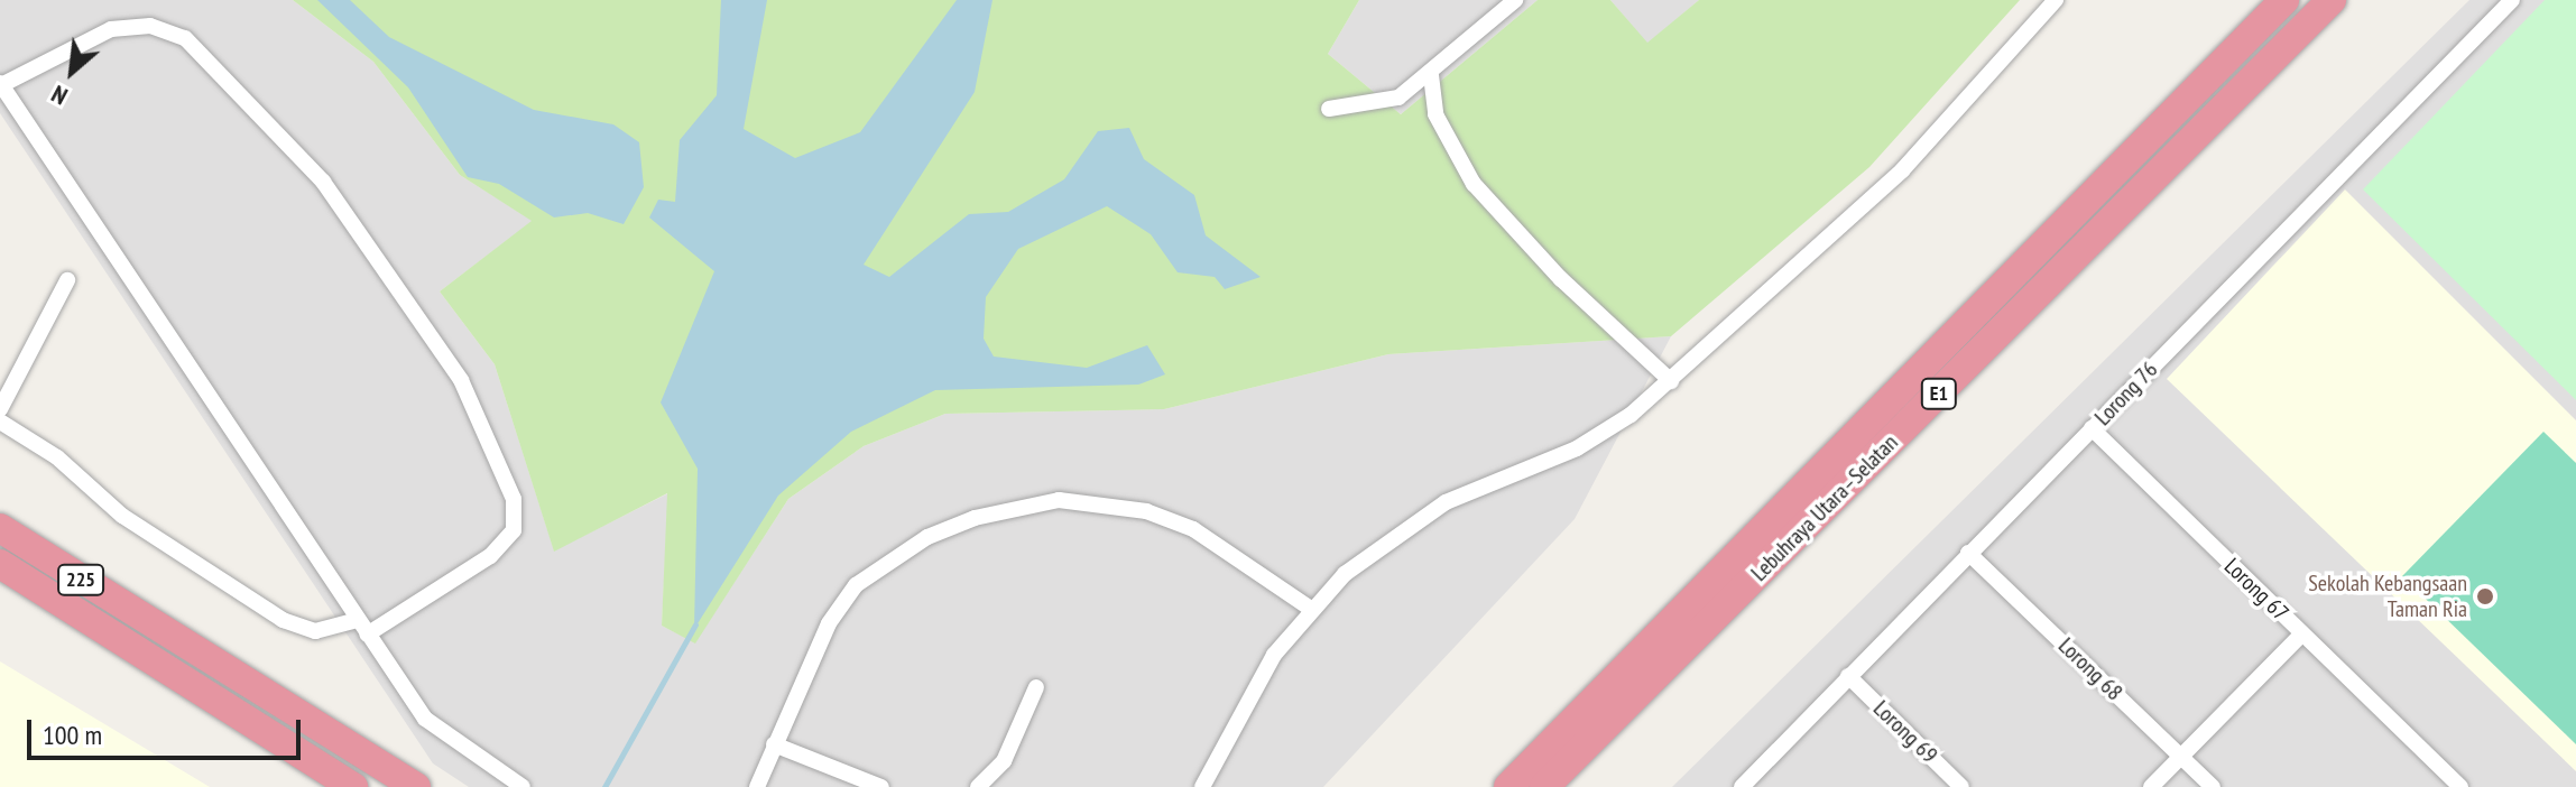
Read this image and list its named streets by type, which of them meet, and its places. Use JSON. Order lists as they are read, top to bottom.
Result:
{
  "streets": {
    "highway": ["E1", "Lebuhraya Utara–Selatan", "225"],
    "street": [
      "Lorong 76",
      "Lorong 67",
      "Lorong 68",
      "Lorong 69"
    ]
  },
  "crossings": [
    ["Lorong 76", "Lorong 67"],
    ["Lorong 76", "Lorong 68"],
    ["Lorong 76", "Lorong 69"]
  ],
  "places": ["Sekolah Kebangsaan Taman Ria"],
  "scale_bar": "100 m",
  "north": "bottom left"
}
